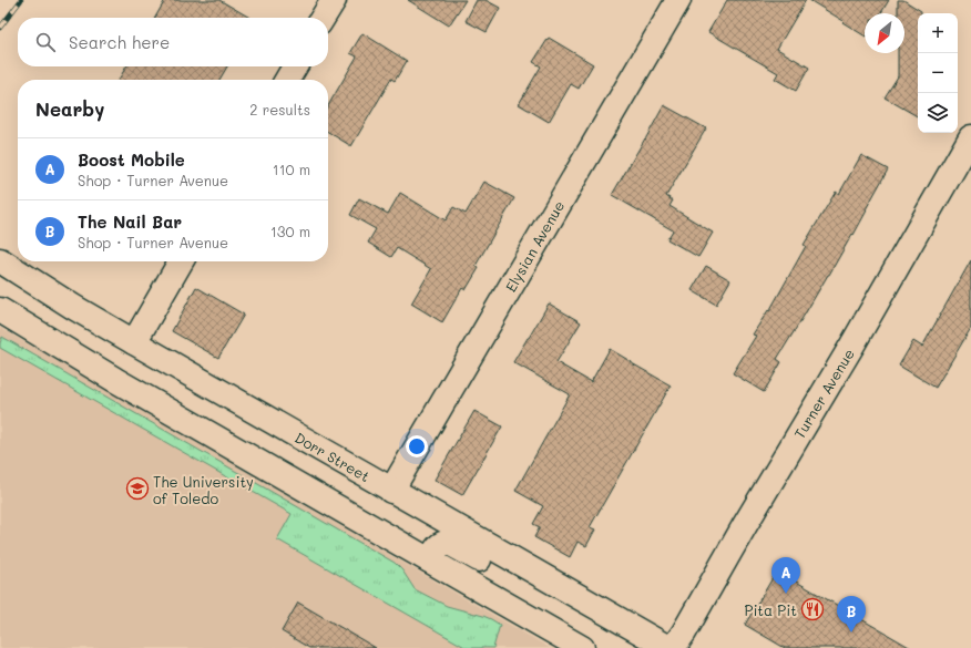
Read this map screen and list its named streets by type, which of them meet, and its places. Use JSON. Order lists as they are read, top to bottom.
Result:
{
  "streets": {
    "main road": ["Elysian Avenue", "Turner Avenue", "Dorr Street"]
  },
  "crossings": [
    ["Elysian Avenue", "Dorr Street"]
  ],
  "places": {
    "school or university": ["The University of Toledo"],
    "restaurant": ["Pita Pit"]
  },
  "north": "bottom left",
  "page": {
    "map_buttons": ["+", "−"],
    "search": "Search here",
    "heading": ["Nearby", "2 results"],
    "list": [
      {
        "mark": "A",
        "name": "Boost Mobile",
        "note": "Shop · Turner Avenue",
        "value": "110 m"
      },
      {
        "mark": "B",
        "name": "The Nail Bar",
        "note": "Shop · Turner Avenue",
        "value": "130 m"
      }
    ],
    "pins": ["A", "B"]
  }
}
